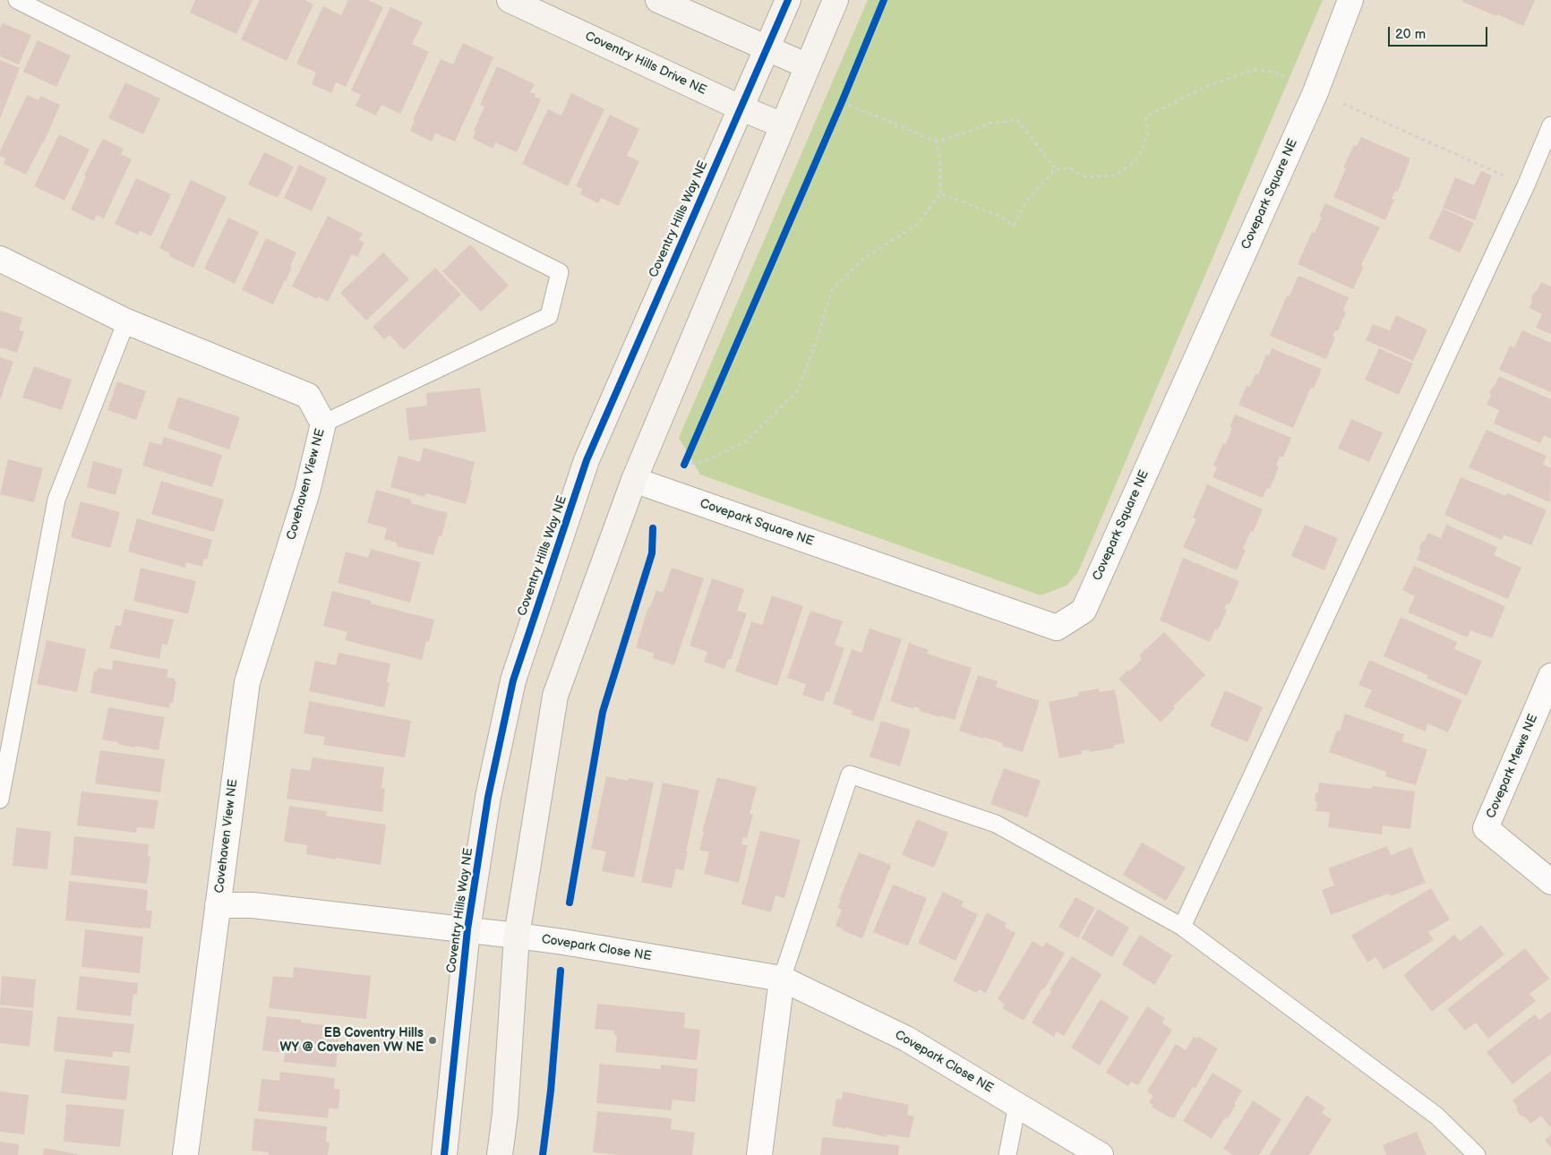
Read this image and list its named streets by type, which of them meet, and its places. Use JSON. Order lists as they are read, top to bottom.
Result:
{
  "streets": {
    "street": [
      "Coventry Hills Drive NE",
      "Covepark Square NE",
      "Coventry Hills Way NE",
      "Covehaven View NE",
      "Covepark Mews NE",
      "Covepark Close NE"
    ]
  },
  "crossings": [
    ["Coventry Hills Drive NE", "Coventry Hills Way NE"],
    ["Coventry Hills Way NE", "Covehaven View NE"],
    ["Covehaven View NE", "Covepark Close NE"]
  ],
  "places": ["EB Coventry Hills WY @ Covehaven VW NE"],
  "scale_bar": "20 m"
}
